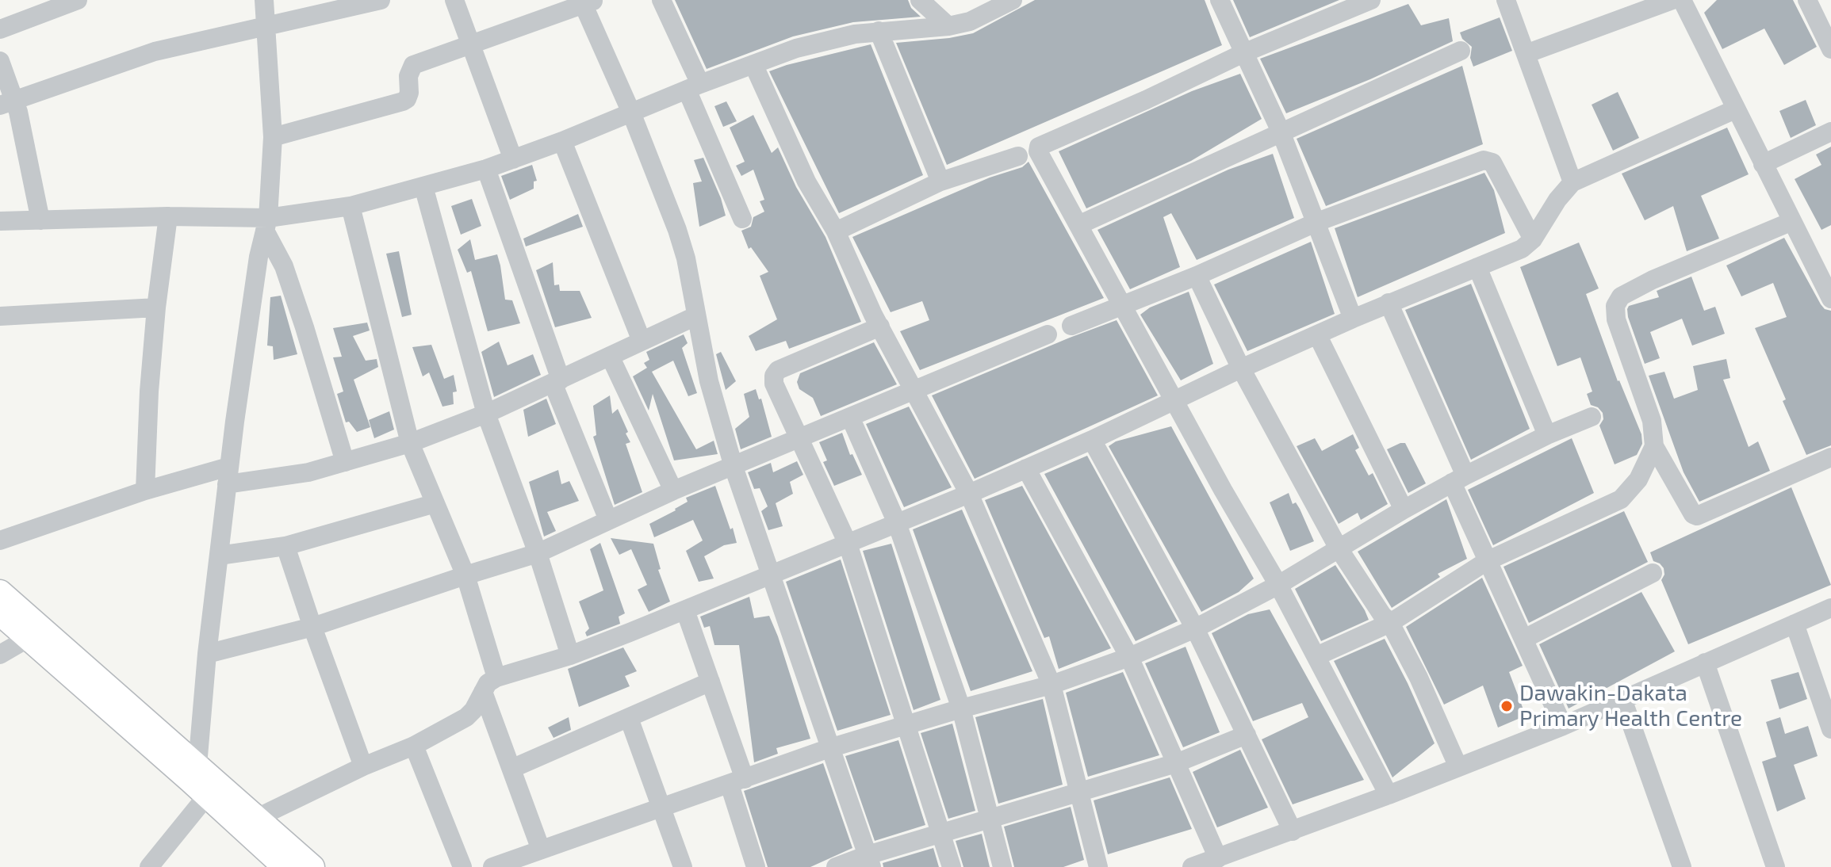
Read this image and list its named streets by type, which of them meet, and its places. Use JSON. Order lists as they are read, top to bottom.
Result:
{
  "places": ["Dawakin-Dakata Primary Health Centre"]
}
